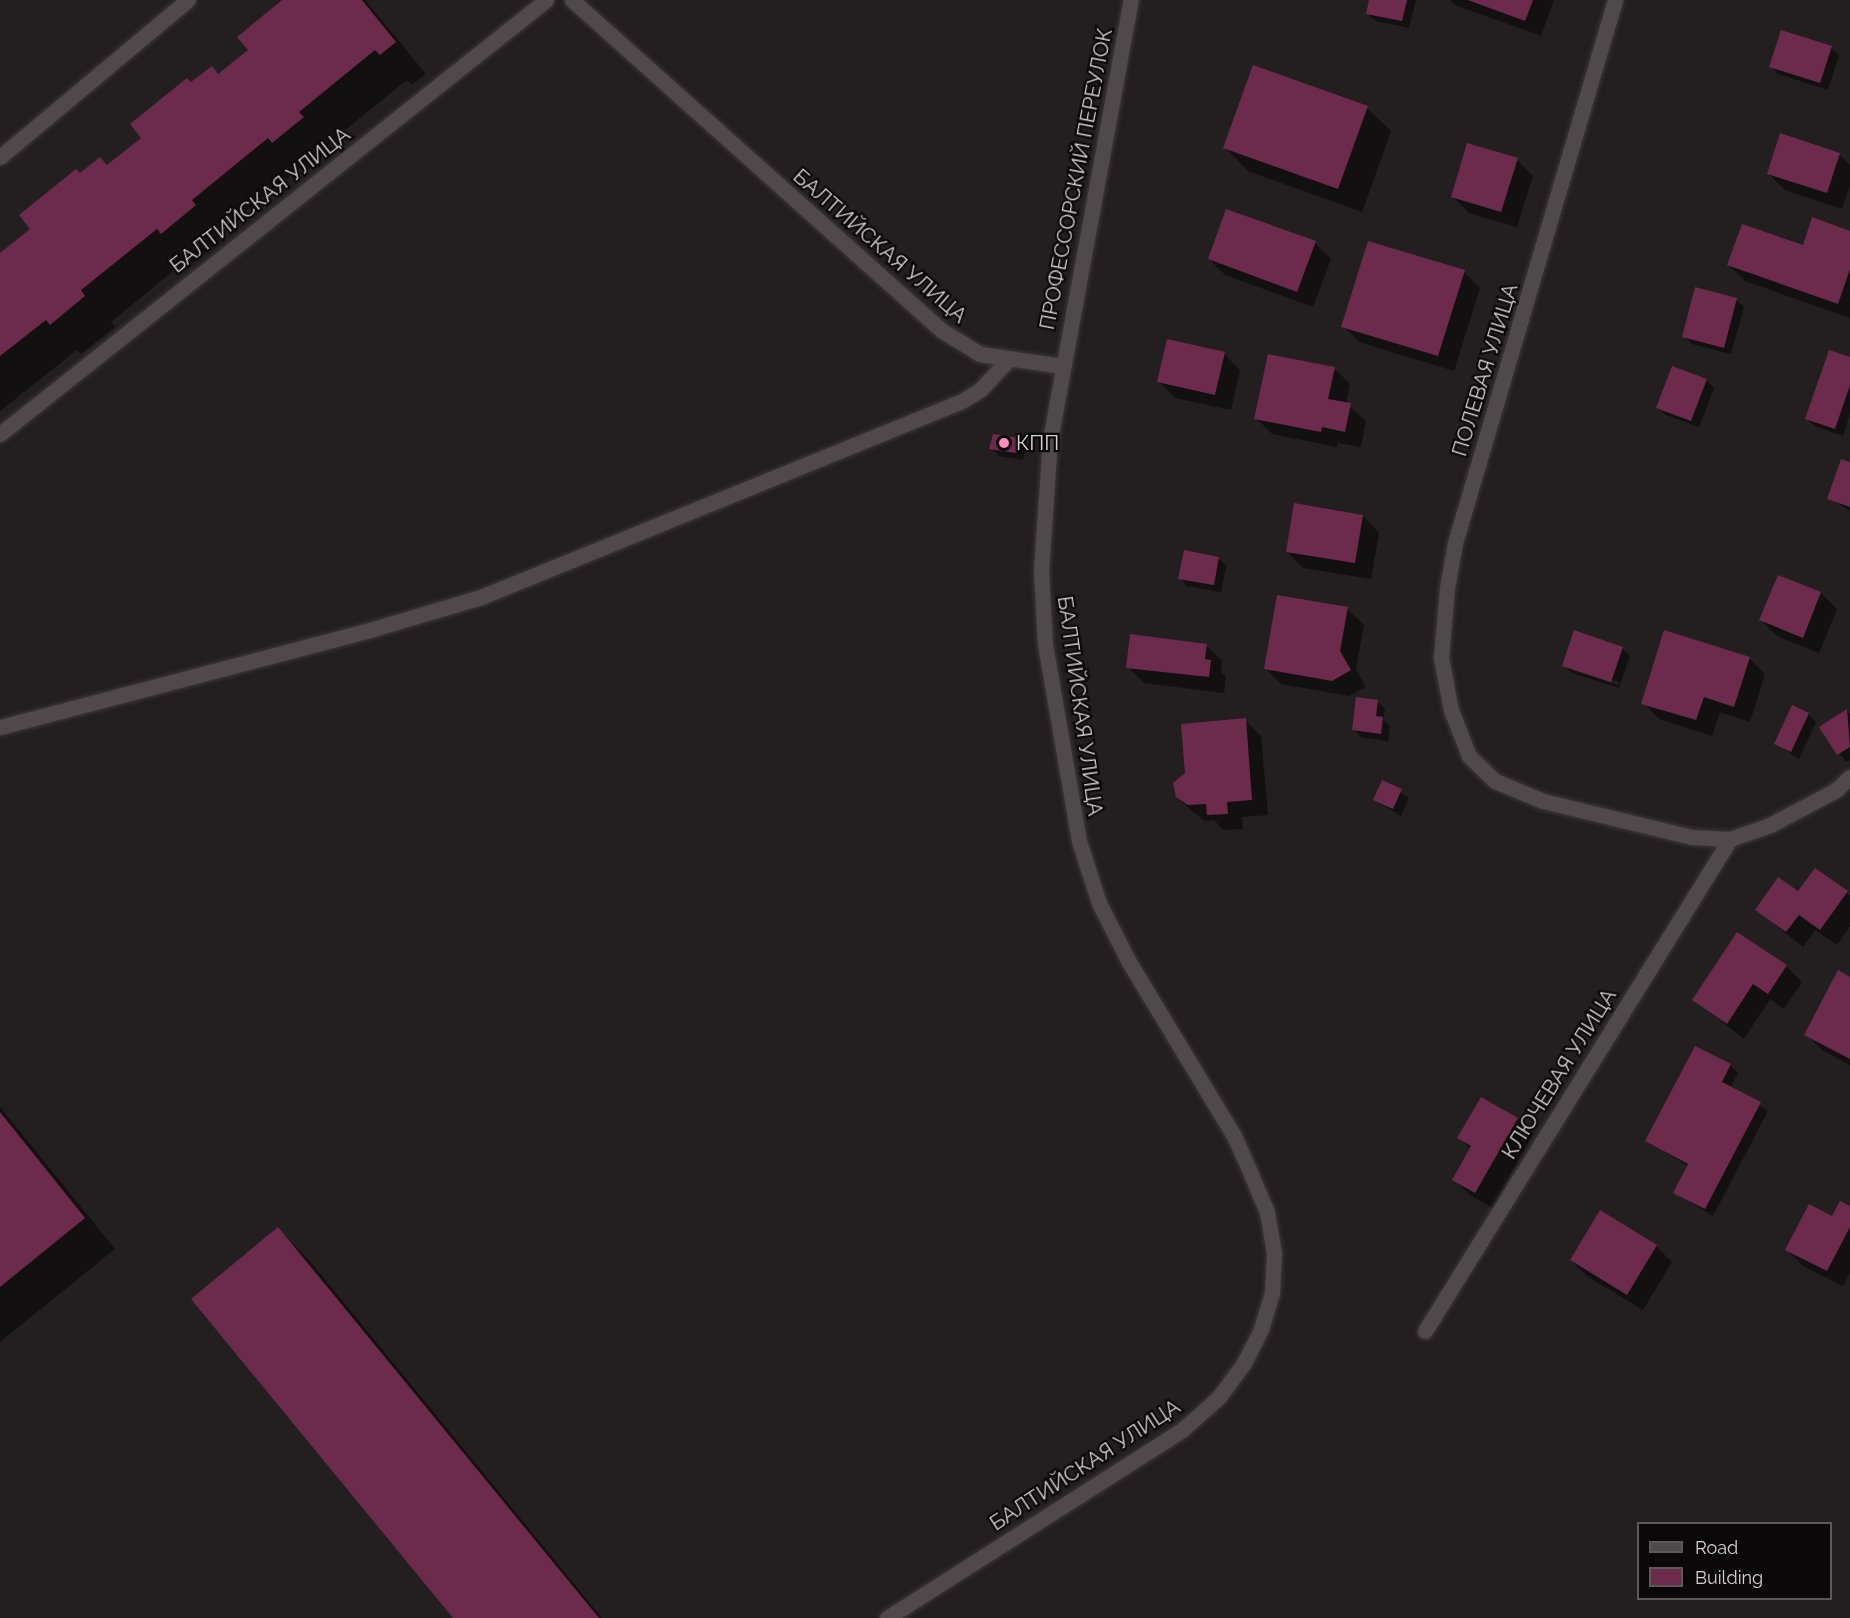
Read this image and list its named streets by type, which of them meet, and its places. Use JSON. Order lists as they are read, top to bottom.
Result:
{
  "streets": {
    "street": [
      "ПРОФЕССОРСКИЙ ПЕРЕУЛОК",
      "БАЛТИЙСКАЯ УЛИЦА",
      "ПОЛЕВАЯ УЛИЦА",
      "КЛЮЧЕВАЯ УЛИЦА"
    ]
  },
  "crossings": [
    ["ПРОФЕССОРСКИЙ ПЕРЕУЛОК", "БАЛТИЙСКАЯ УЛИЦА"],
    ["ПОЛЕВАЯ УЛИЦА", "КЛЮЧЕВАЯ УЛИЦА"]
  ],
  "places": ["КПП"],
  "legend": ["Road", "Building"]
}
